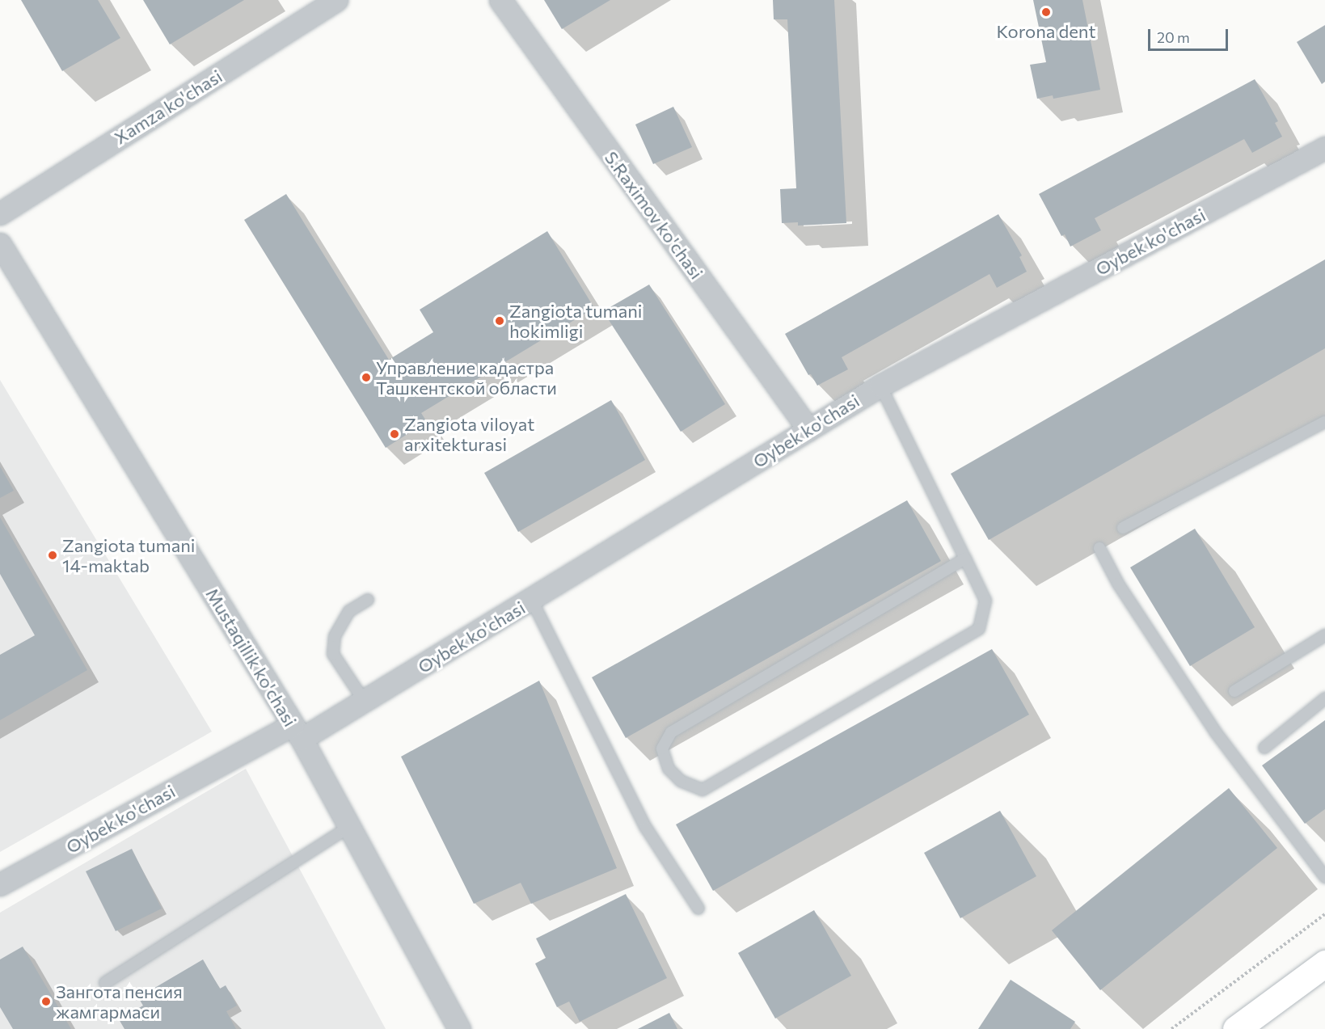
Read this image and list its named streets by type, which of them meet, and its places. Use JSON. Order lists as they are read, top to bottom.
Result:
{
  "streets": {
    "street": [
      "Xamza ko'chasi",
      "S.Raximov ko'chasi",
      "Oybek ko'chasi",
      "Mustaqillik ko'chasi"
    ]
  },
  "crossings": [
    ["S.Raximov ko'chasi", "Oybek ko'chasi"],
    ["Oybek ko'chasi", "Mustaqillik ko'chasi"]
  ],
  "places": [
    "Korona dent",
    "Zangiota tumani hokimligi",
    "Управление кадастра Ташкентской области",
    "Zangiota viloyat arxitekturasi",
    "Zangiota tumani 14-maktab",
    "Зангота пенсия жамгармаси"
  ],
  "scale_bar": "20 m"
}
